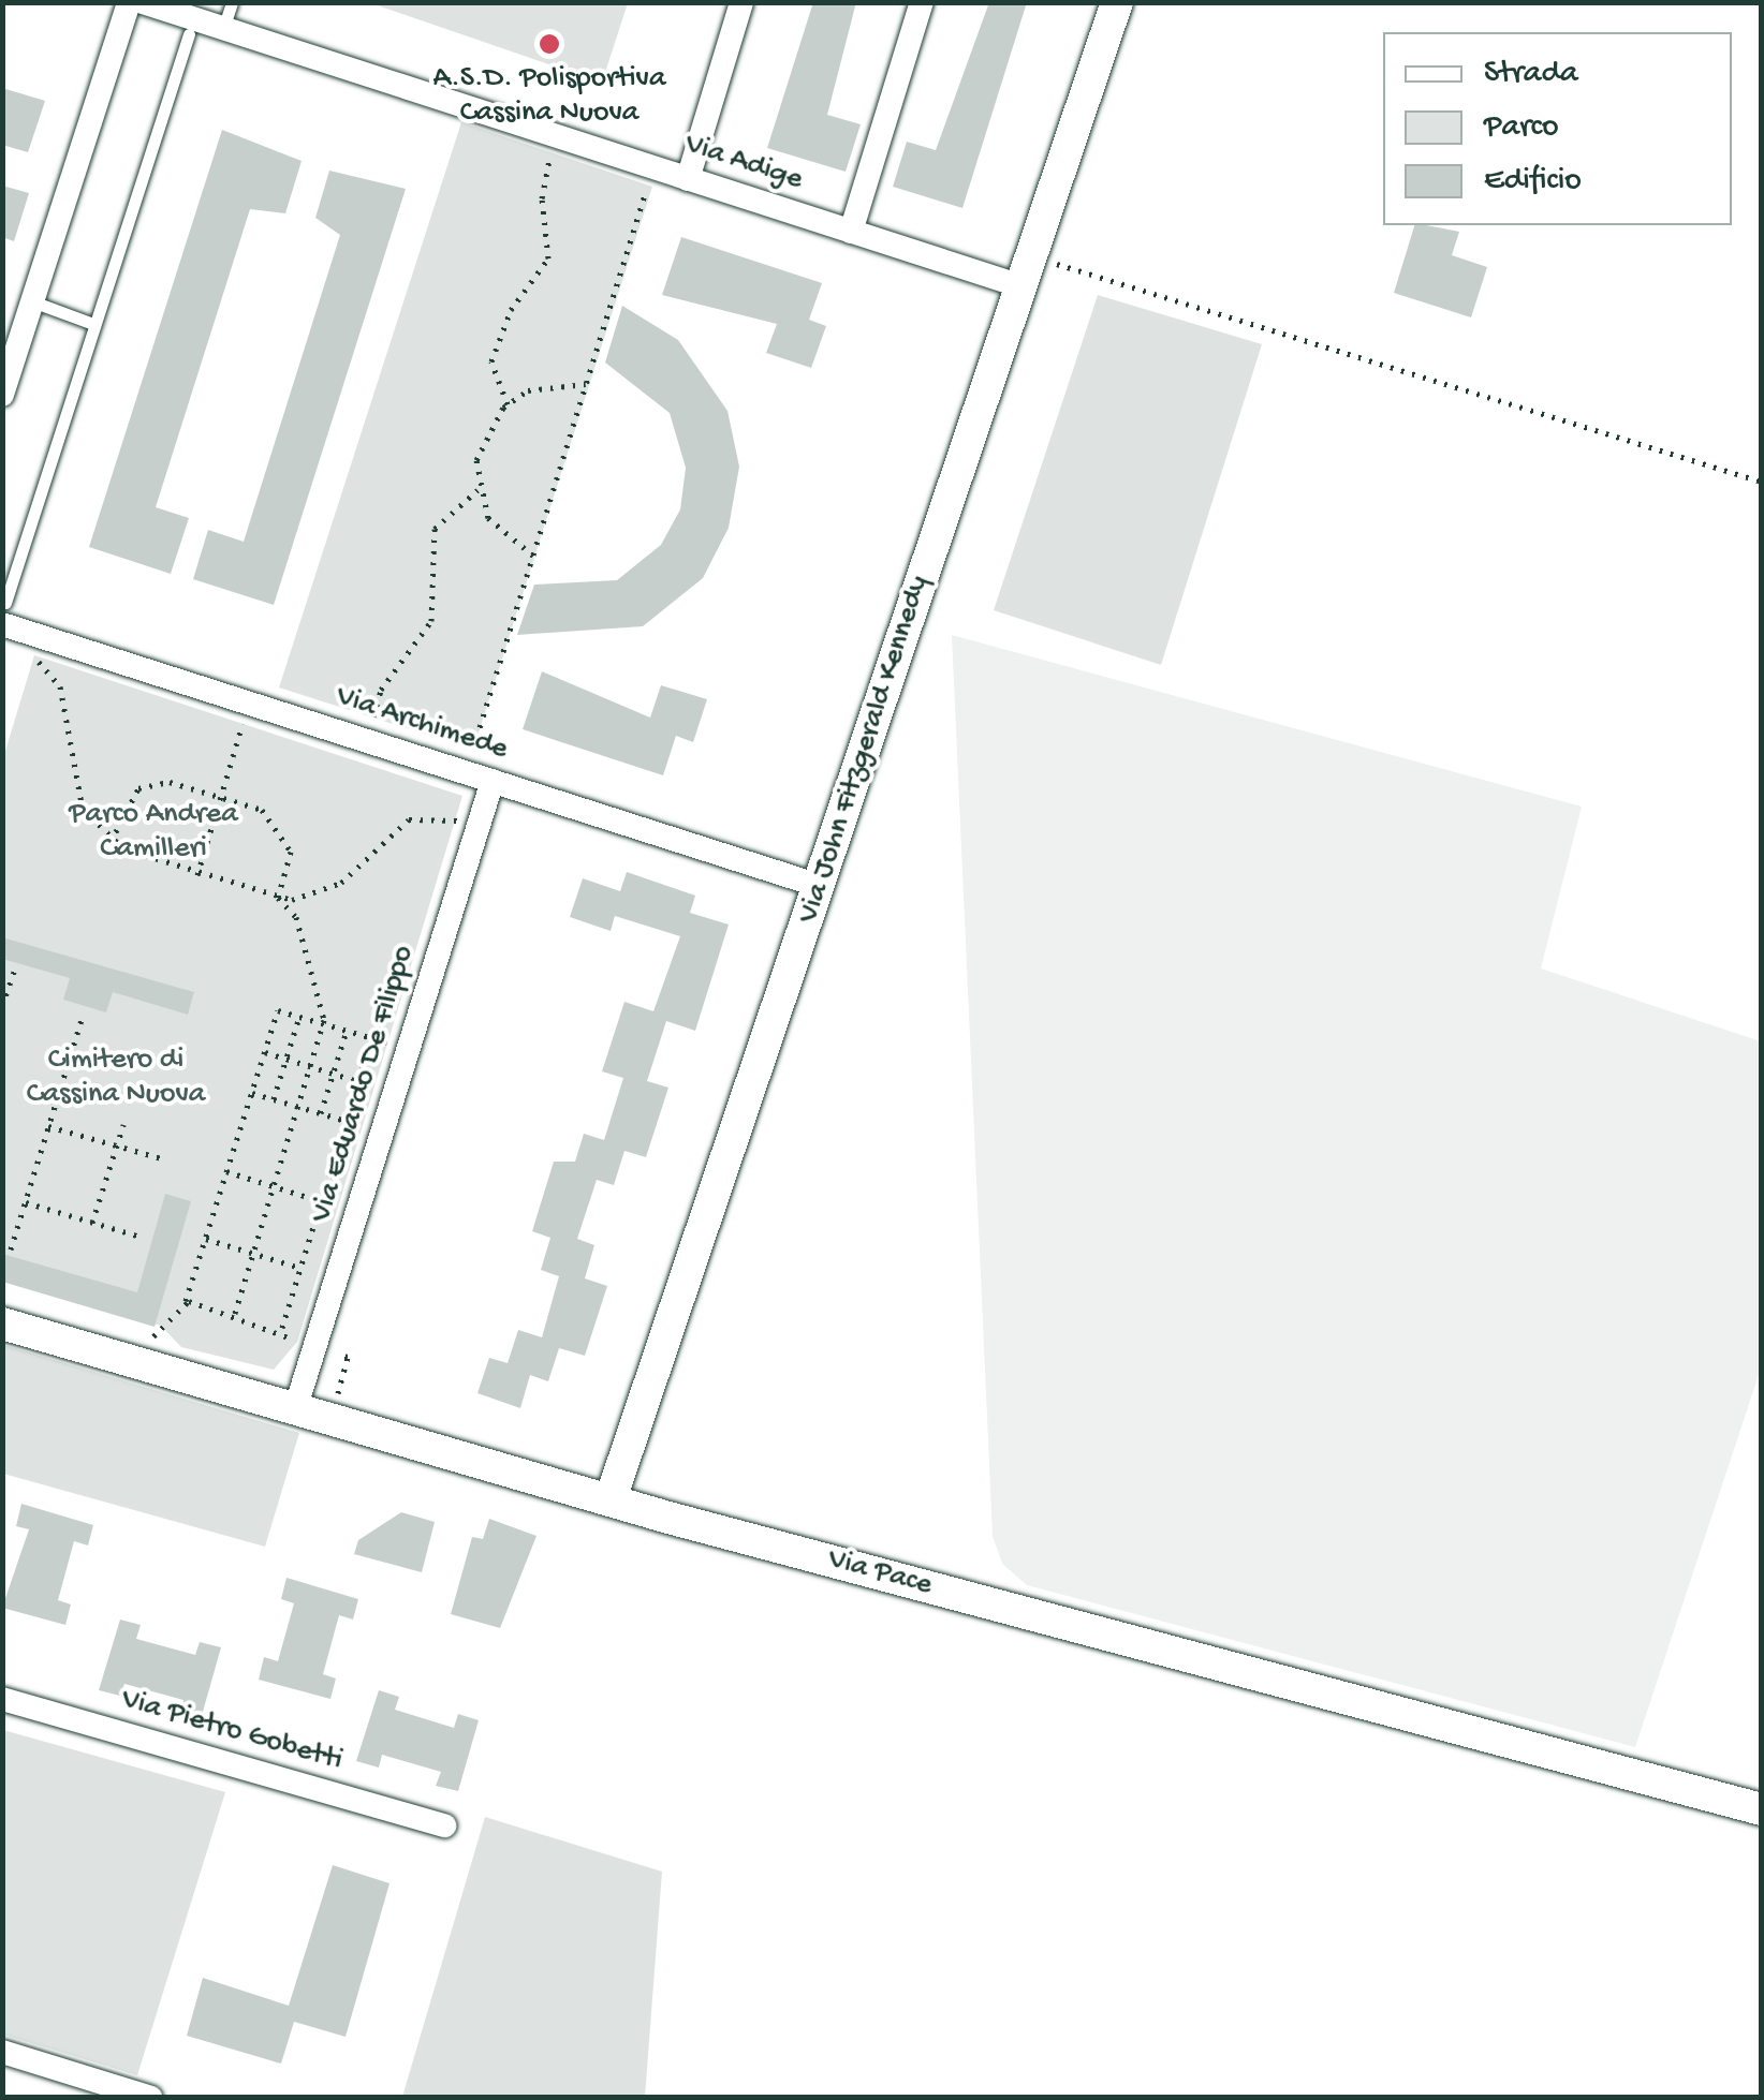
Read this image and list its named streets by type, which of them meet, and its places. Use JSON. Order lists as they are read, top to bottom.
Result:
{
  "streets": {
    "street": [
      "Via Adige",
      "Via Archimede",
      "Via John Fitzgerald Kennedy",
      "Via Eduardo De Filippo",
      "Via Pace",
      "Via Pietro Gobetti"
    ]
  },
  "crossings": [
    ["Via Adige", "Via John Fitzgerald Kennedy"],
    ["Via Archimede", "Via John Fitzgerald Kennedy"],
    ["Via Archimede", "Via Eduardo De Filippo"],
    ["Via John Fitzgerald Kennedy", "Via Pace"],
    ["Via Eduardo De Filippo", "Via Pace"]
  ],
  "parks": ["Parco Andrea Camilleri", "Cimitero di Cassina Nuova"],
  "places": ["A.S.D. Polisportiva Cassina Nuova"],
  "legend": ["Strada", "Parco", "Edificio"]
}
